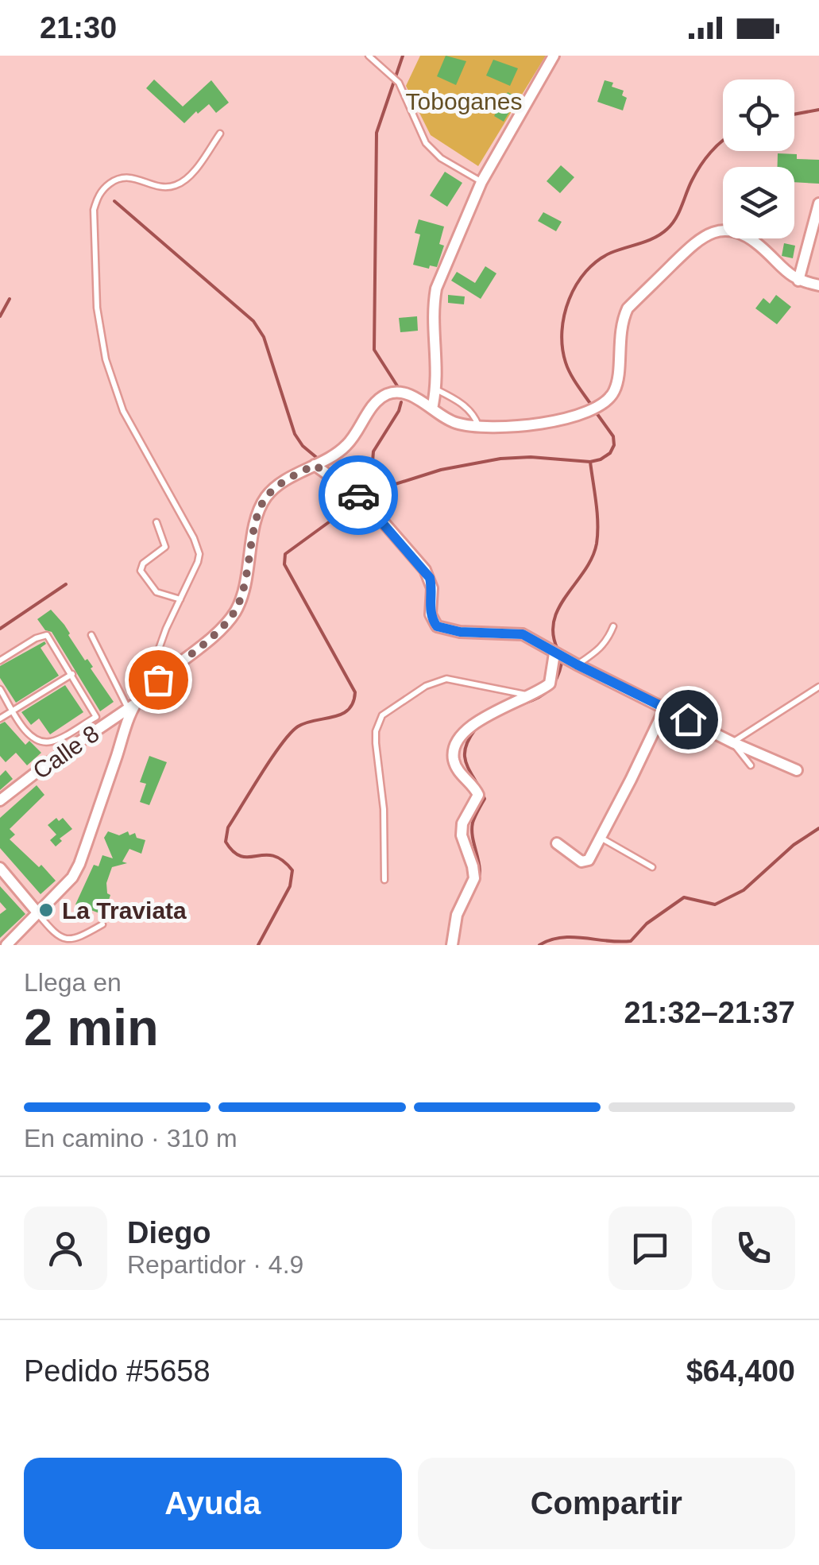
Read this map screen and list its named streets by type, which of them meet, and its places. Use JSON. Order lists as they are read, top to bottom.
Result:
{
  "streets": {
    "street": ["Calle 8"]
  },
  "parks": ["Toboganes"],
  "places": ["La Traviata"],
  "page": {
    "status": "21:30",
    "heading": ["2 min", "Llega en", "21:32–21:37"],
    "panel": [
      "Diego",
      "Repartidor · 4.9",
      "Pedido #5658",
      "$64,400"
    ],
    "bar": "En camino · 310 m",
    "buttons": ["Ayuda", "Compartir"]
  }
}
